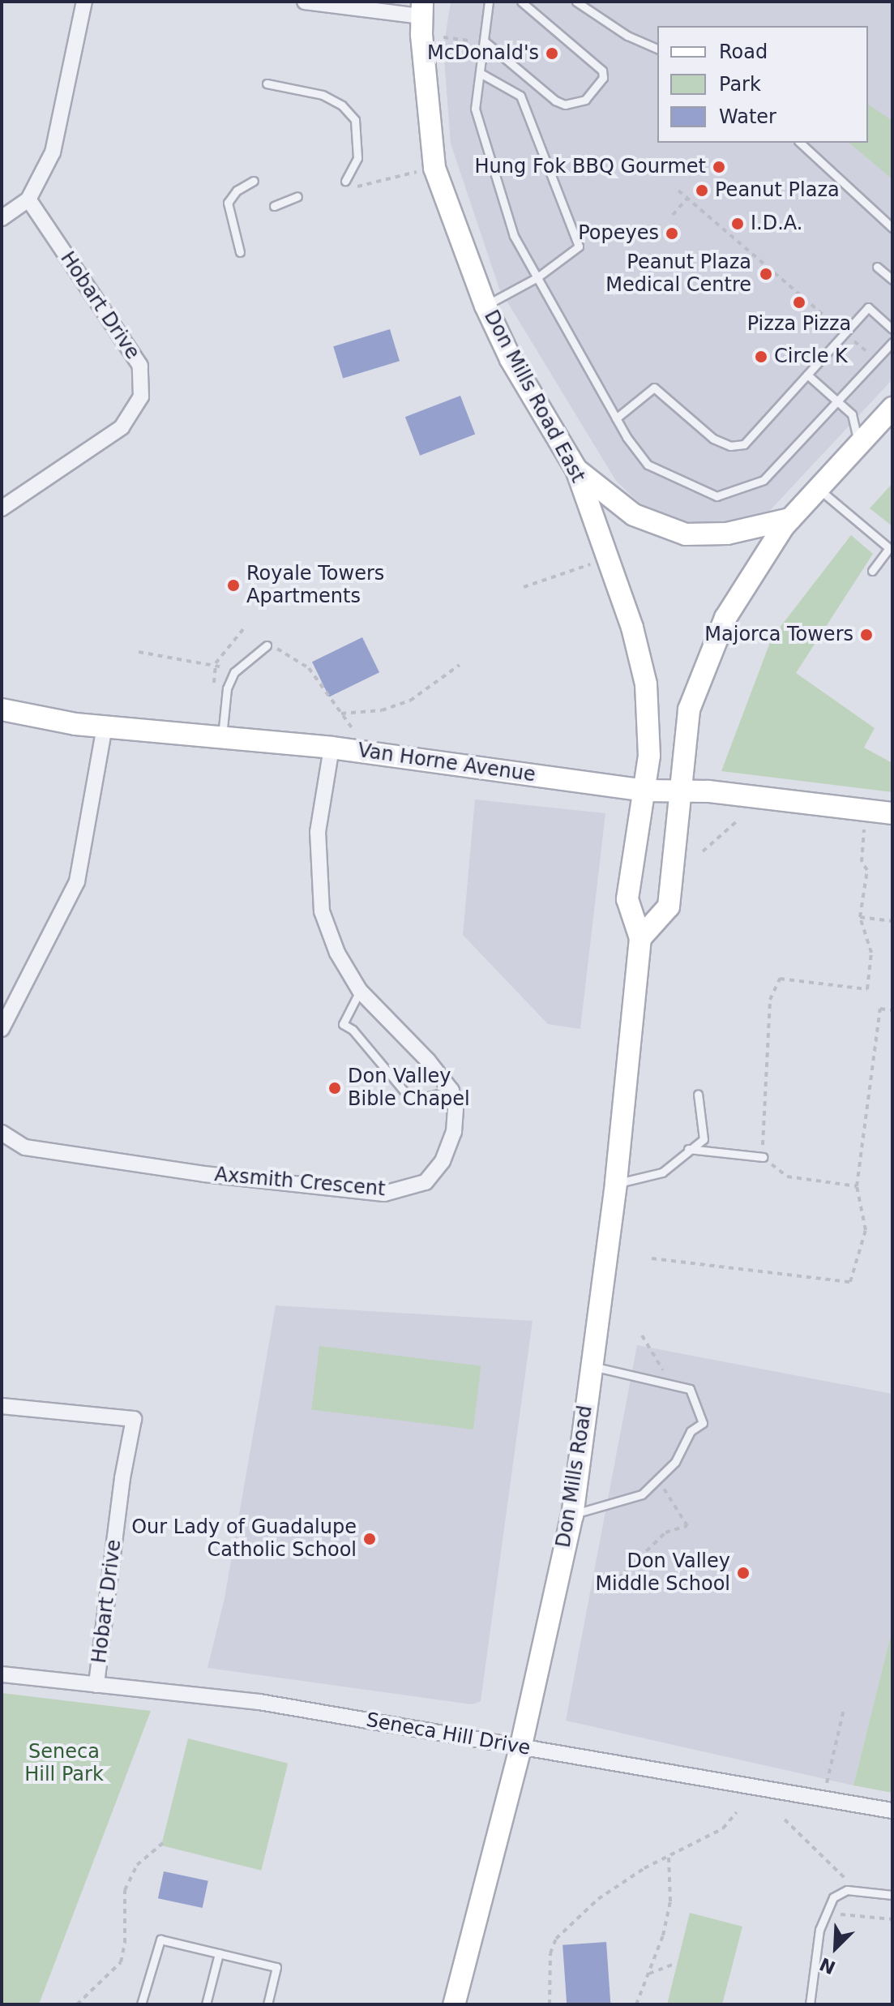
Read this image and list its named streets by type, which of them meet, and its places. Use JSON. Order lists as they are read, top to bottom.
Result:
{
  "streets": {
    "main road": ["Don Mills Road East", "Van Horne Avenue", "Don Mills Road"],
    "street": ["Hobart Drive", "Axsmith Crescent", "Seneca Hill Drive"]
  },
  "crossings": [
    ["Hobart Drive", "Seneca Hill Drive"],
    ["Don Mills Road East", "Van Horne Avenue"],
    ["Don Mills Road East", "Don Mills Road"],
    ["Van Horne Avenue", "Don Mills Road"],
    ["Don Mills Road", "Seneca Hill Drive"]
  ],
  "parks": ["Seneca Hill Park"],
  "places": [
    "McDonald's",
    "Hung Fok BBQ Gourmet",
    "Peanut Plaza",
    "I.D.A.",
    "Popeyes",
    "Peanut Plaza Medical Centre",
    "Pizza Pizza",
    "Circle K",
    "Royale Towers Apartments",
    "Majorca Towers",
    "Don Valley Bible Chapel",
    "Our Lady of Guadalupe Catholic School",
    "Don Valley Middle School"
  ],
  "legend": ["Road", "Park", "Water"],
  "north": "bottom left"
}
